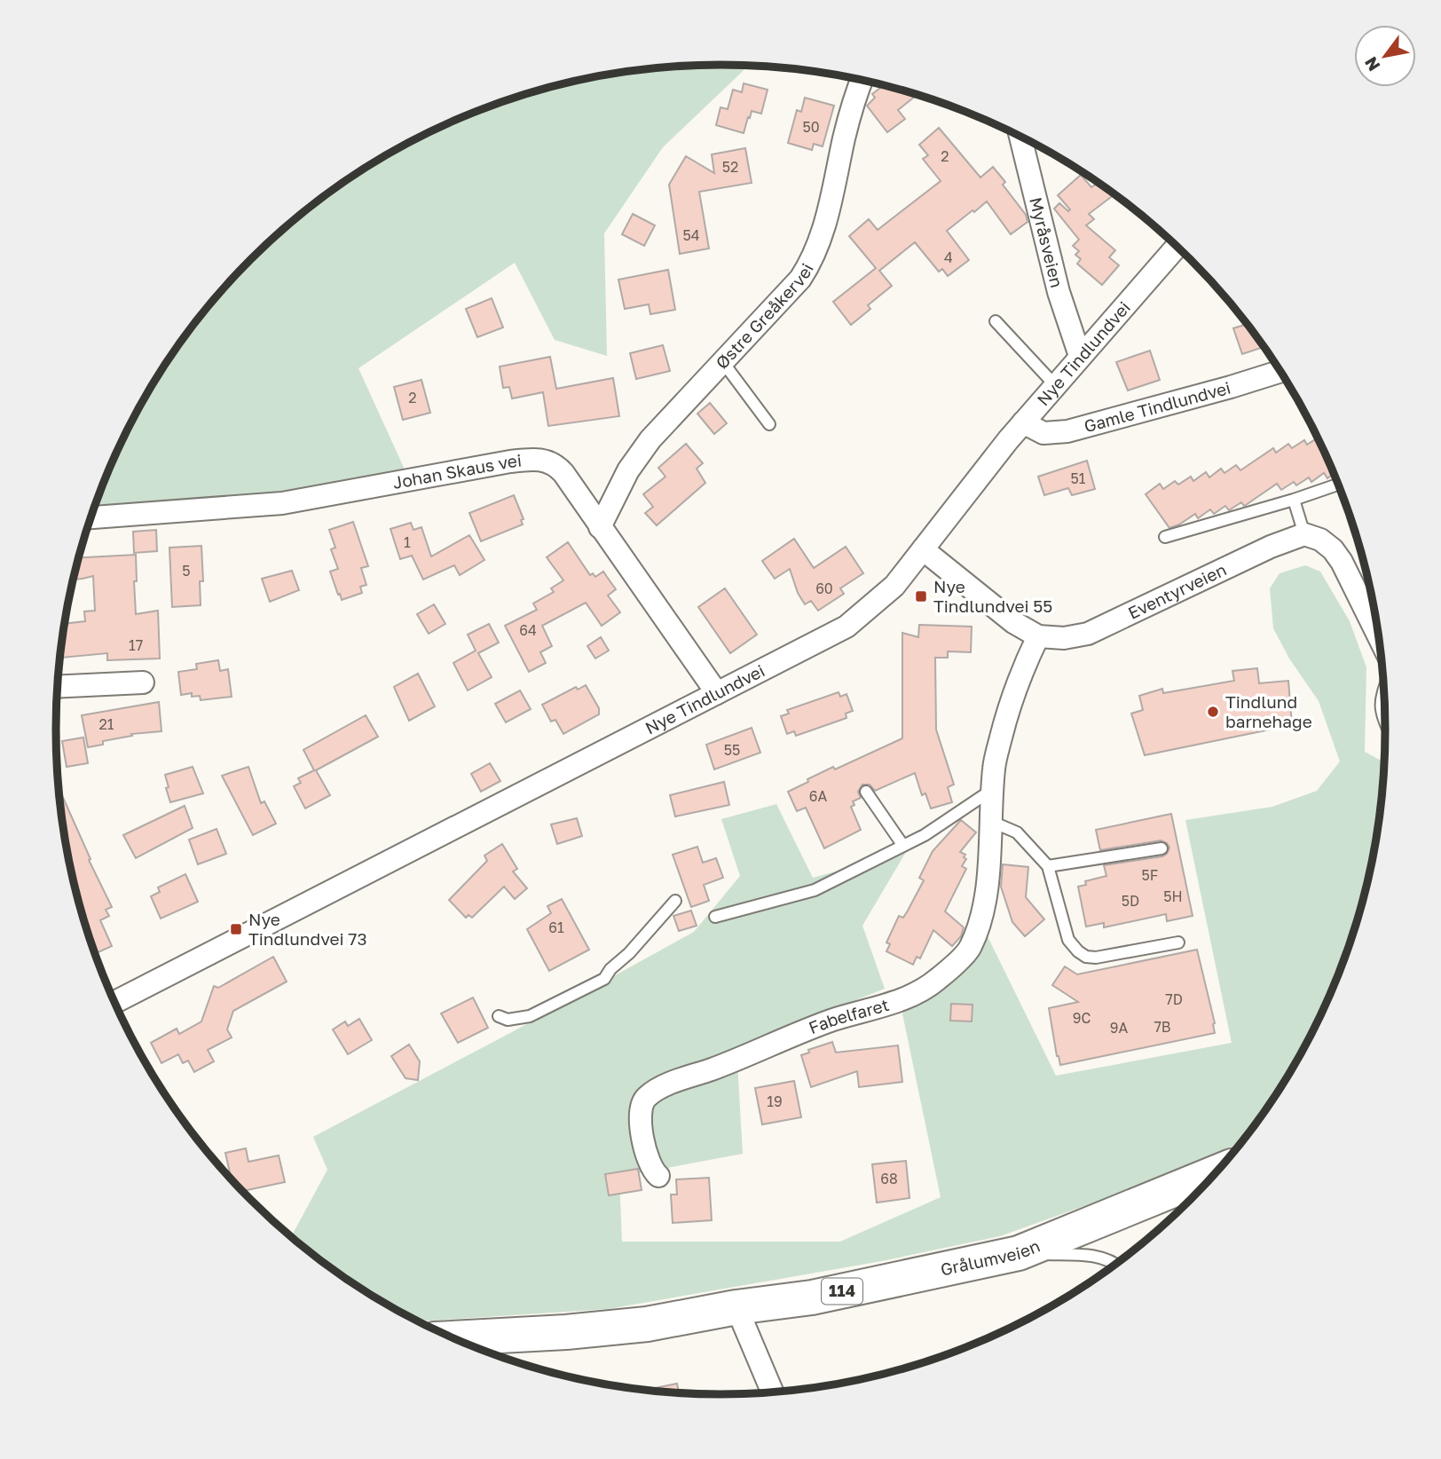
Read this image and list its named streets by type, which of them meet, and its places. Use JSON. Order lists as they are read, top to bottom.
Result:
{
  "streets": {
    "main road": ["Grålumveien", "114"],
    "street": [
      "Myråsveien",
      "Østre Greåkervei",
      "Nye Tindlundvei",
      "Gamle Tindlundvei",
      "Johan Skaus vei",
      "Eventyrveien",
      "Fabelfaret"
    ]
  },
  "crossings": [
    ["Myråsveien", "Nye Tindlundvei"],
    ["Østre Greåkervei", "Johan Skaus vei"],
    ["Nye Tindlundvei", "Gamle Tindlundvei"],
    ["Nye Tindlundvei", "Johan Skaus vei"],
    ["Nye Tindlundvei", "Eventyrveien"],
    ["Eventyrveien", "Fabelfaret"]
  ],
  "places": {
    "transit": ["Nye Tindlundvei 55", "Nye Tindlundvei 73"],
    "other": ["Tindlund barnehage"]
  },
  "house_numbers": [
    "50",
    "2",
    "52",
    "54",
    "4",
    "2",
    "51",
    "1",
    "5",
    "60",
    "64",
    "17",
    "21",
    "55",
    "6A",
    "5F",
    "5H",
    "5D",
    "61",
    "7D",
    "9C",
    "7B",
    "9A",
    "19",
    "68"
  ],
  "north": "bottom left"
}
